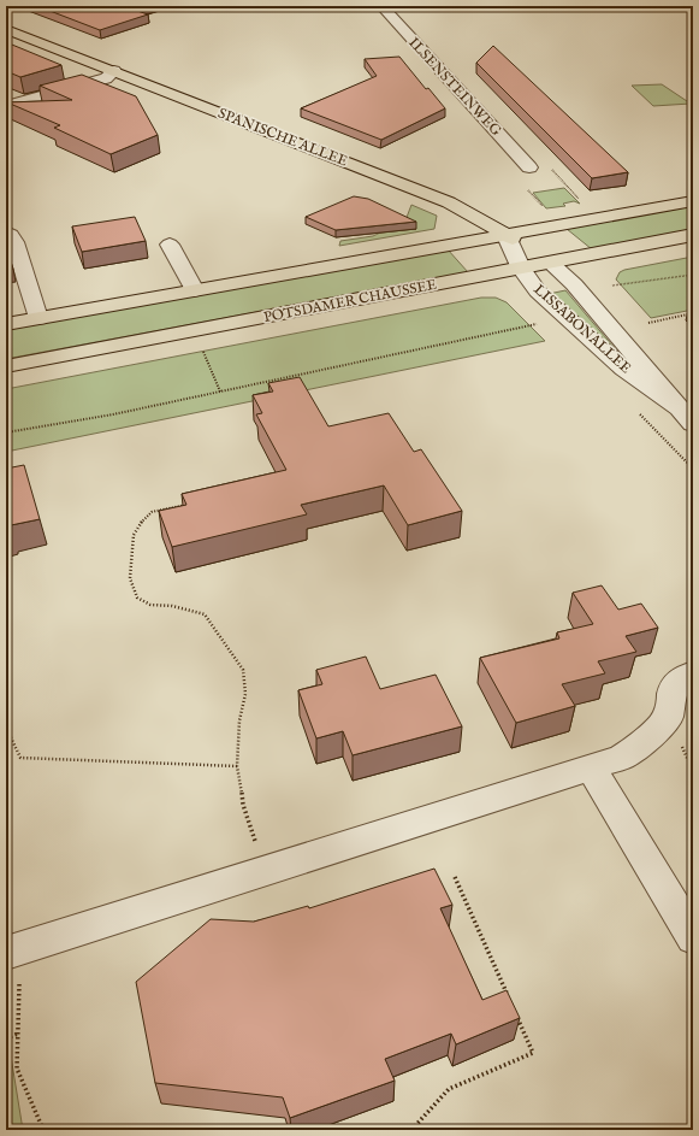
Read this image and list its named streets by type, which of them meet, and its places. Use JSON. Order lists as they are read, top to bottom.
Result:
{
  "streets": {
    "main road": ["SPANISCHE ALLEE", "POTSDAMER CHAUSSEE"],
    "street": ["ILSENSTEINWEG", "LISSABONALLEE"]
  },
  "crossings": [
    ["SPANISCHE ALLEE", "POTSDAMER CHAUSSEE"],
    ["SPANISCHE ALLEE", "LISSABONALLEE"],
    ["POTSDAMER CHAUSSEE", "LISSABONALLEE"]
  ]
}
